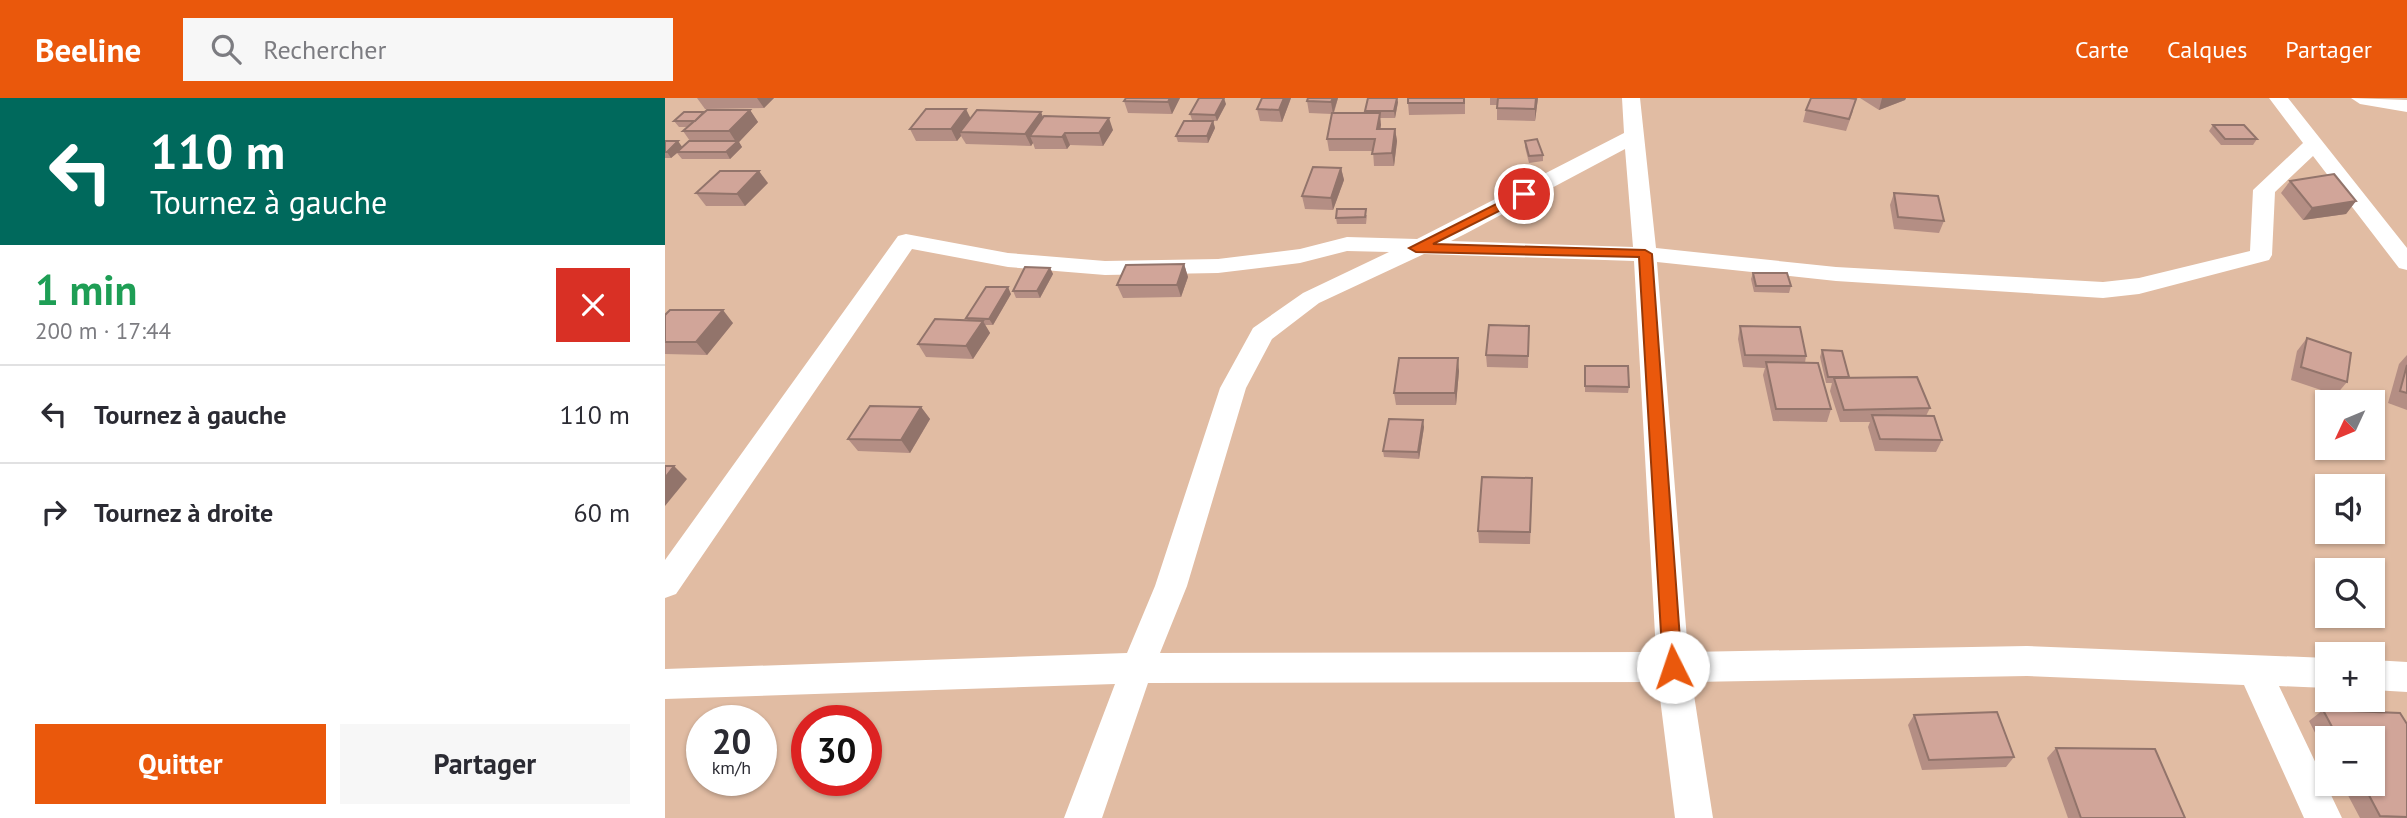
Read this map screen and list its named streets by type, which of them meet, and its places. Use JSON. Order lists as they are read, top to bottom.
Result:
{
  "north": "bottom left",
  "page": {
    "header": "Beeline",
    "search": "Rechercher",
    "nav": ["Carte", "Calques", "Partager"],
    "turn": ["110 m", "Tournez à gauche"],
    "heading": ["1 min", "200 m · 17:44"],
    "list": [
      {
        "name": "Tournez à gauche",
        "value": "110 m"
      },
      {
        "name": "Tournez à droite",
        "value": "60 m"
      }
    ],
    "map_buttons": ["+", "−"],
    "speed": "20 km/h",
    "limit": "30",
    "buttons": ["Quitter", "Partager"]
  }
}
